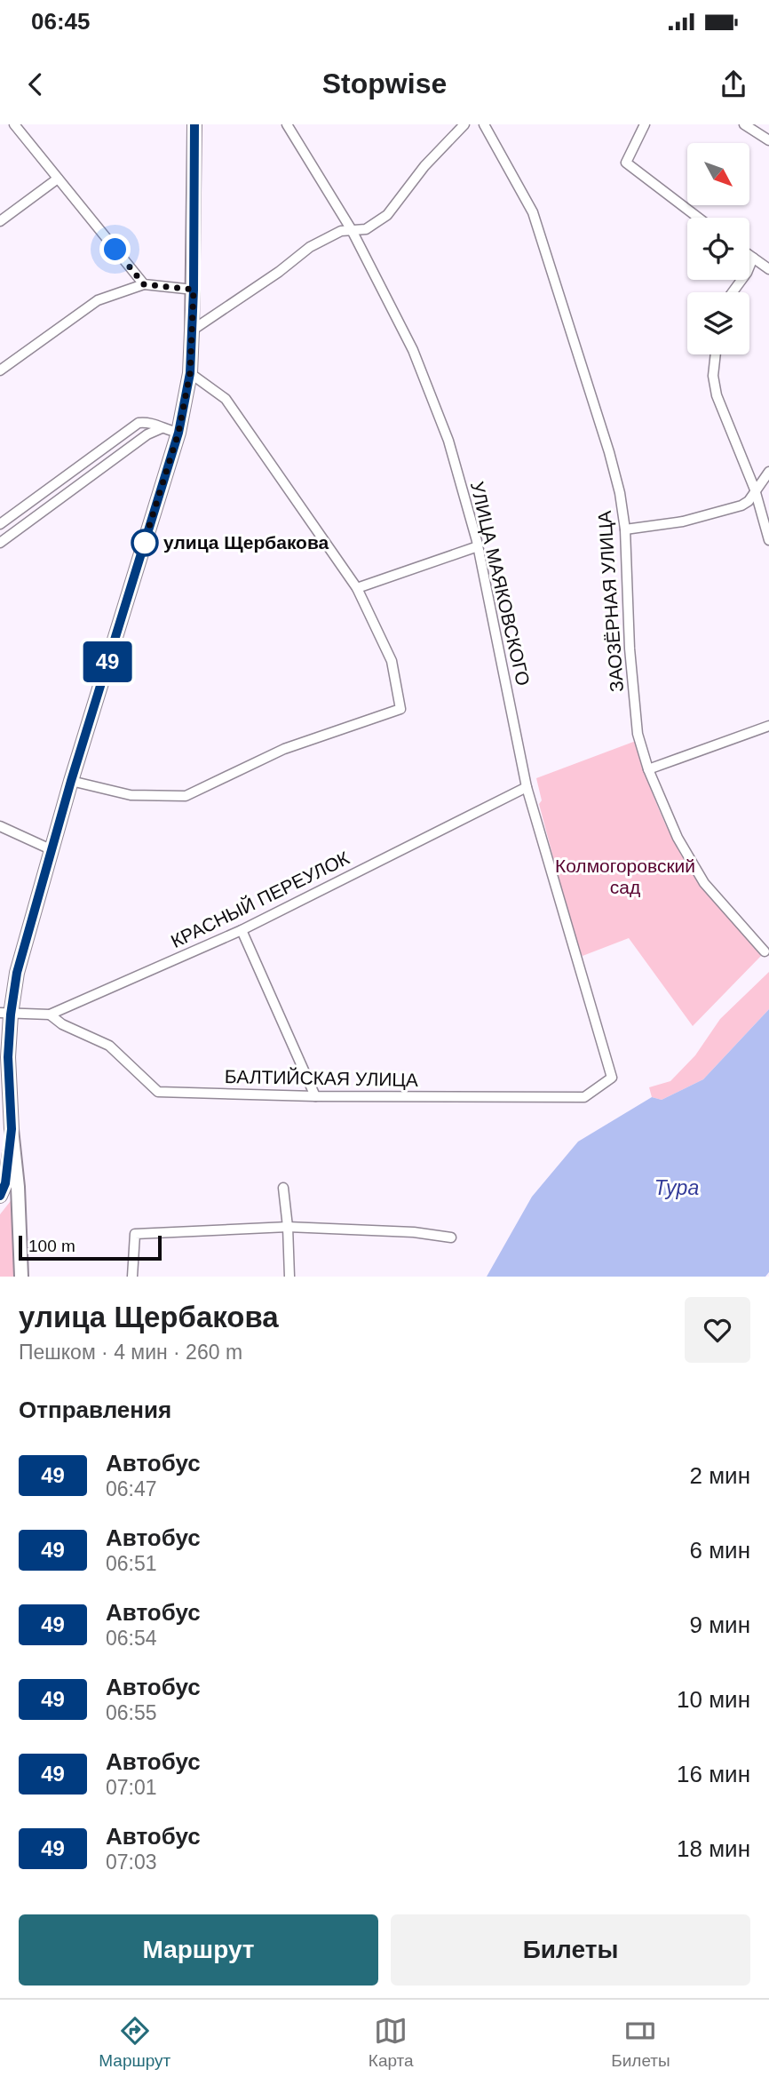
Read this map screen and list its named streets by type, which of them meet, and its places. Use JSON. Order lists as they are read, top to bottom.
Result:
{
  "streets": {
    "street": [
      "УЛИЦА МАЯКОВСКОГО",
      "ЗАОЗЁРНАЯ УЛИЦА",
      "КРАСНЫЙ ПЕРЕУЛОК",
      "БАЛТИЙСКАЯ УЛИЦА"
    ]
  },
  "crossings": [
    ["УЛИЦА МАЯКОВСКОГО", "КРАСНЫЙ ПЕРЕУЛОК"],
    ["УЛИЦА МАЯКОВСКОГО", "БАЛТИЙСКАЯ УЛИЦА"],
    ["КРАСНЫЙ ПЕРЕУЛОК", "БАЛТИЙСКАЯ УЛИЦА"]
  ],
  "water": ["Тура"],
  "parks": ["Колмогоровский сад"],
  "places": ["улица Щербакова"],
  "lines": ["bus line 49"],
  "scale_bar": "100 m",
  "north": "bottom right",
  "page": {
    "status": "06:45",
    "header": "Stopwise",
    "on_map": "49",
    "scale": "100 m",
    "heading": [
      ["улица Щербакова", "Пешком · 4 мин · 260 m"],
      "Отправления"
    ],
    "list": [
      {
        "mark": "49",
        "name": "Автобус",
        "note": "06:47",
        "value": "2 мин"
      },
      {
        "mark": "49",
        "name": "Автобус",
        "note": "06:51",
        "value": "6 мин"
      },
      {
        "mark": "49",
        "name": "Автобус",
        "note": "06:54",
        "value": "9 мин"
      },
      {
        "mark": "49",
        "name": "Автобус",
        "note": "06:55",
        "value": "10 мин"
      },
      {
        "mark": "49",
        "name": "Автобус",
        "note": "07:01",
        "value": "16 мин"
      },
      {
        "mark": "49",
        "name": "Автобус",
        "note": "07:03",
        "value": "18 мин"
      }
    ],
    "buttons": ["Маршрут", "Билеты"],
    "tabs": ["Маршрут", "Карта", "Билеты"]
  }
}
